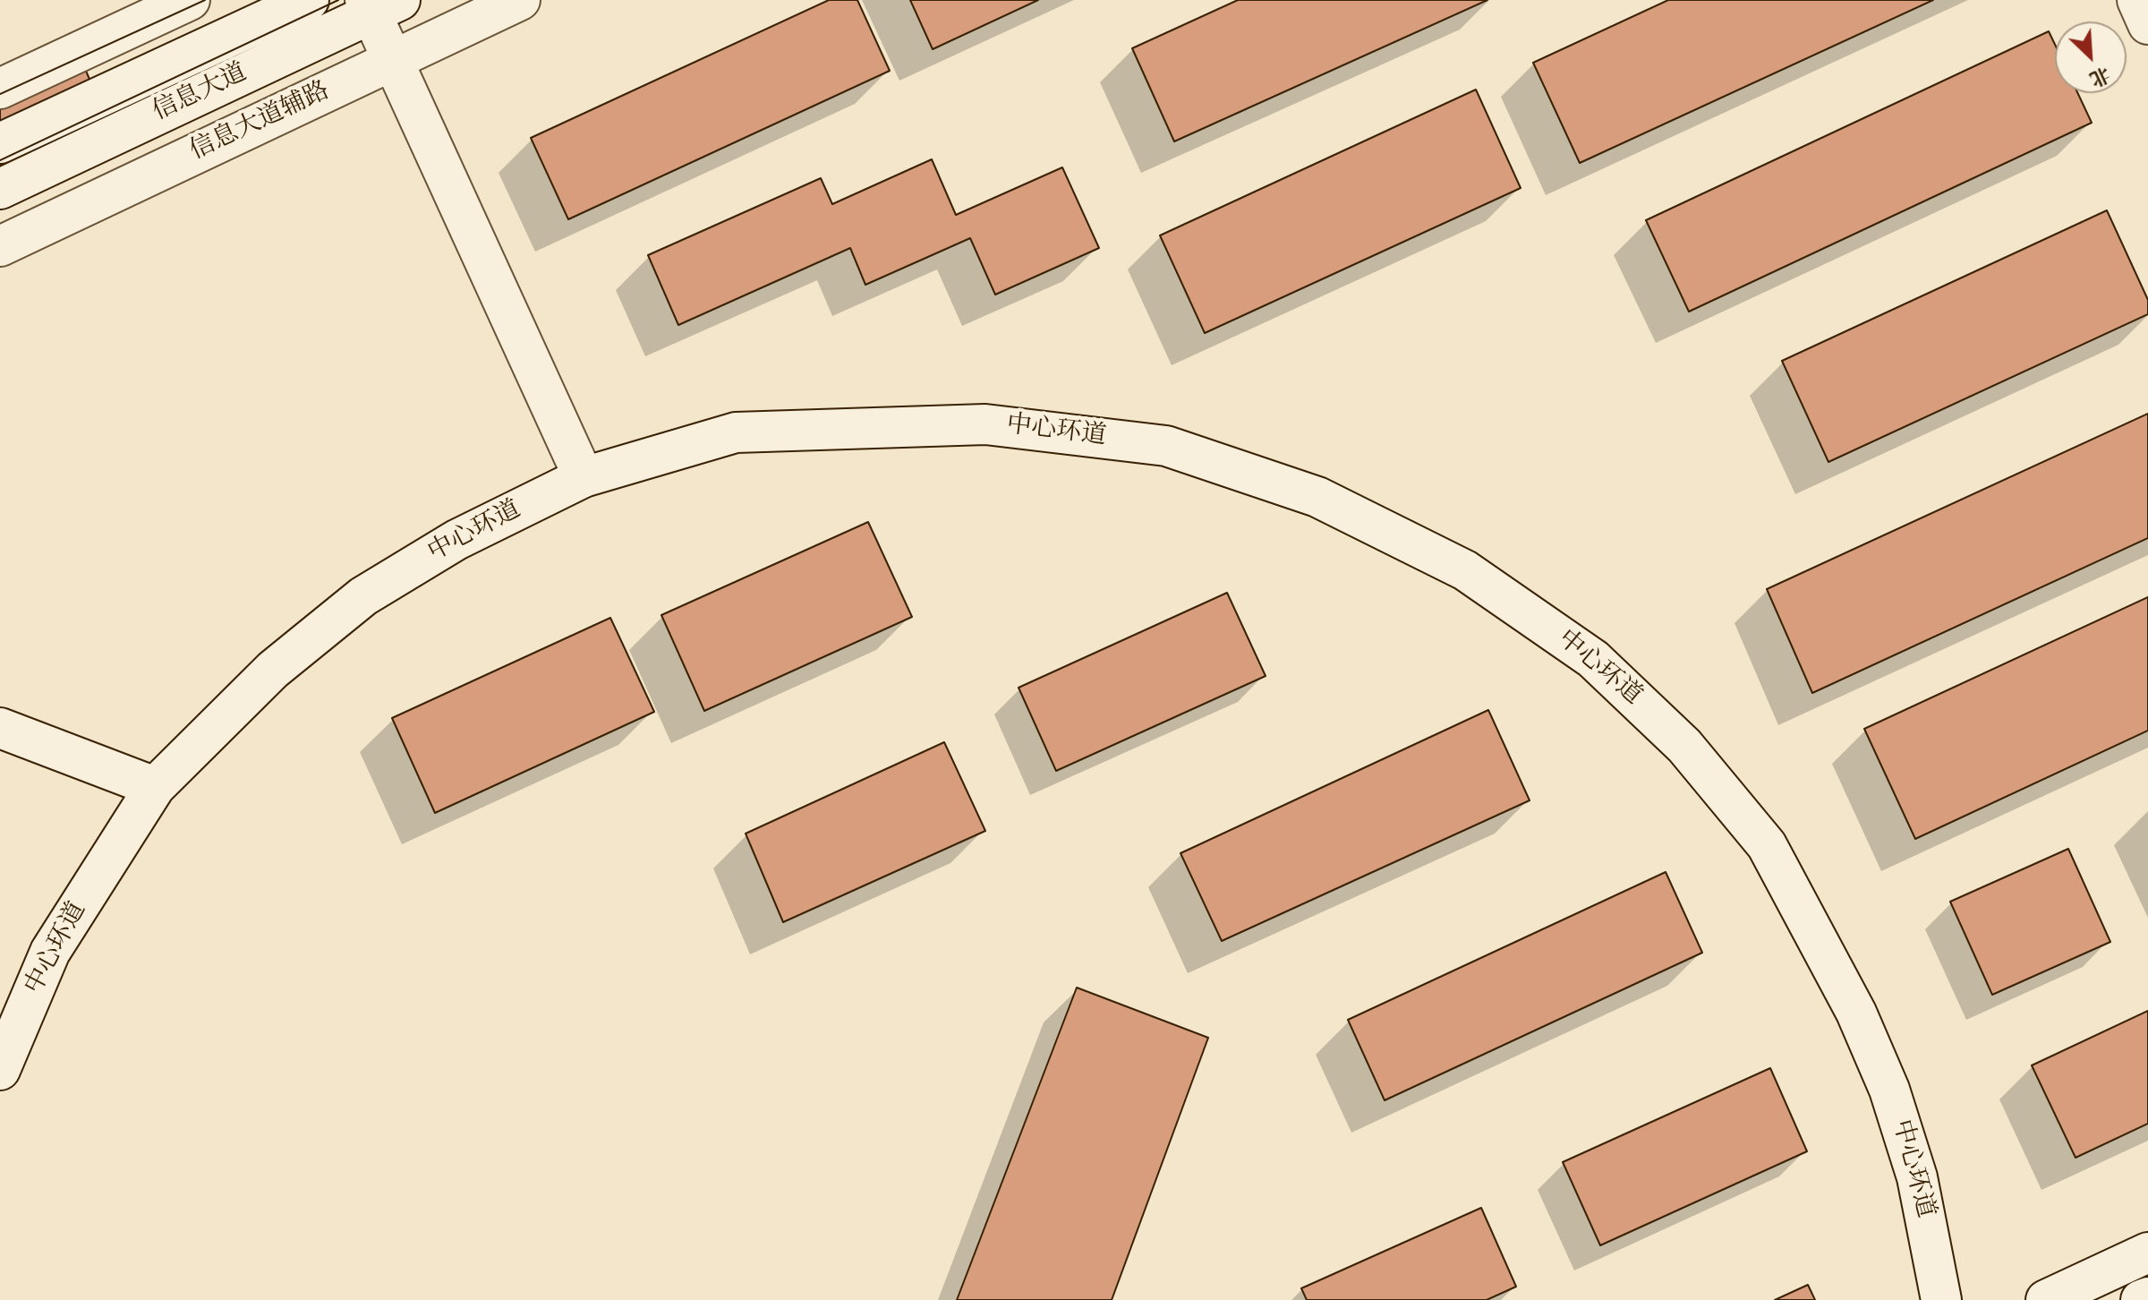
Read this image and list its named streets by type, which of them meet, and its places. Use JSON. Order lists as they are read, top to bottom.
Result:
{
  "streets": {
    "street": ["信息大道", "信息大道辅路", "中心环道"]
  },
  "north": "bottom right"
}
